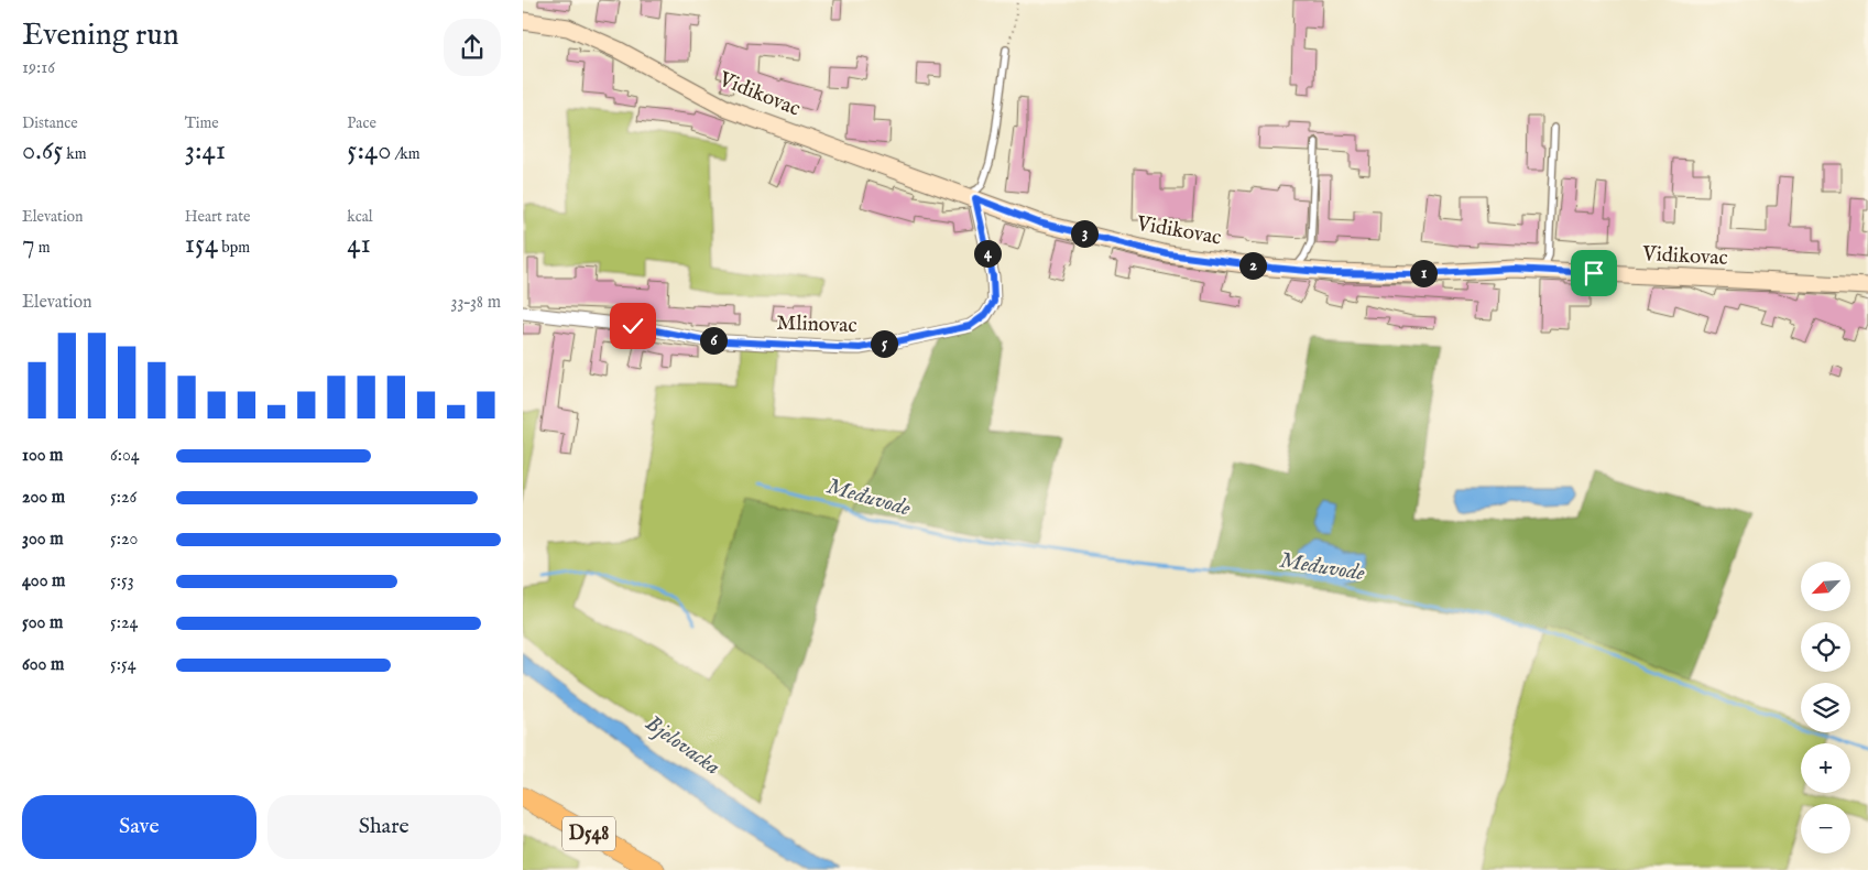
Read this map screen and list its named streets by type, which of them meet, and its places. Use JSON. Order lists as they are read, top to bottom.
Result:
{
  "streets": {
    "main road": ["D548"],
    "street": ["Vidikovac", "Mlinovac"]
  },
  "crossings": [
    ["Vidikovac", "Mlinovac"]
  ],
  "water": ["Međuvode", "Bjelovacka"],
  "north": "bottom left",
  "page": {
    "heading": ["Evening run", "19:16"],
    "stats": [
      ["Distance", "0.65 km"],
      ["Time", "3:41"],
      ["Pace", "5:40 /km"],
      ["Elevation", "7 m"],
      ["Heart rate", "154 bpm"],
      ["kcal", "41"]
    ],
    "pins": [
      "3",
      "4",
      "2",
      "1",
      "6",
      "5"
    ],
    "chart": ["Elevation", "33–38 m"],
    "list": [
      {
        "name": "100 m",
        "note": "6:04"
      },
      {
        "name": "200 m",
        "note": "5:26"
      },
      {
        "name": "300 m",
        "note": "5:20"
      },
      {
        "name": "400 m",
        "note": "5:53"
      },
      {
        "name": "500 m",
        "note": "5:24"
      },
      {
        "name": "600 m",
        "note": "5:54"
      }
    ],
    "map_buttons": ["+", "−"],
    "buttons": ["Save", "Share"]
  }
}
